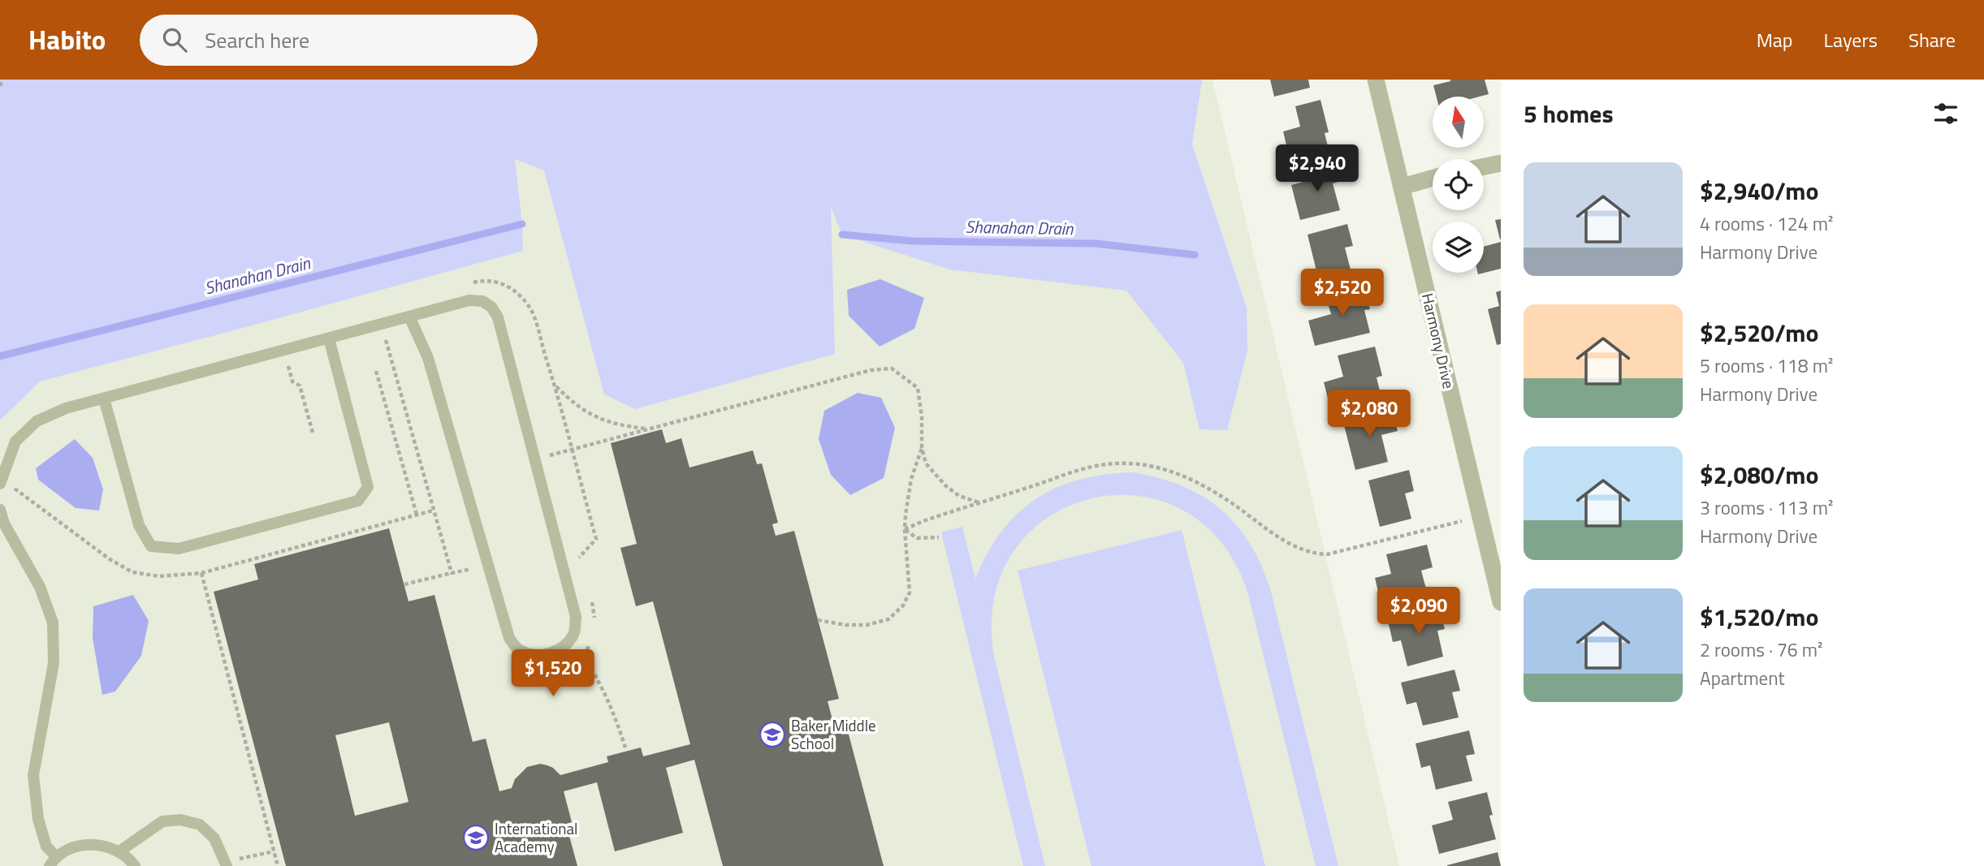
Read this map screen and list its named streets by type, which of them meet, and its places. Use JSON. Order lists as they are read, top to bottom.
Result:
{
  "streets": {
    "street": ["Harmony Drive"]
  },
  "water": ["Shanahan Drain"],
  "places": {
    "school or university": ["Baker Middle School", "International Academy"]
  },
  "north": "top",
  "page": {
    "header": "Habito",
    "search": "Search here",
    "nav": ["Map", "Layers", "Share"],
    "heading": "5 homes",
    "price": [
      "$2,940",
      "$2,520",
      "$2,080",
      "$2,090",
      "$1,520"
    ],
    "list": [
      {
        "name": "$2,940/mo",
        "note": "4 rooms · 124 m² · Harmony Drive"
      },
      {
        "name": "$2,520/mo",
        "note": "5 rooms · 118 m² · Harmony Drive"
      },
      {
        "name": "$2,080/mo",
        "note": "3 rooms · 113 m² · Harmony Drive"
      },
      {
        "name": "$1,520/mo",
        "note": "2 rooms · 76 m² · Apartment"
      }
    ]
  }
}
